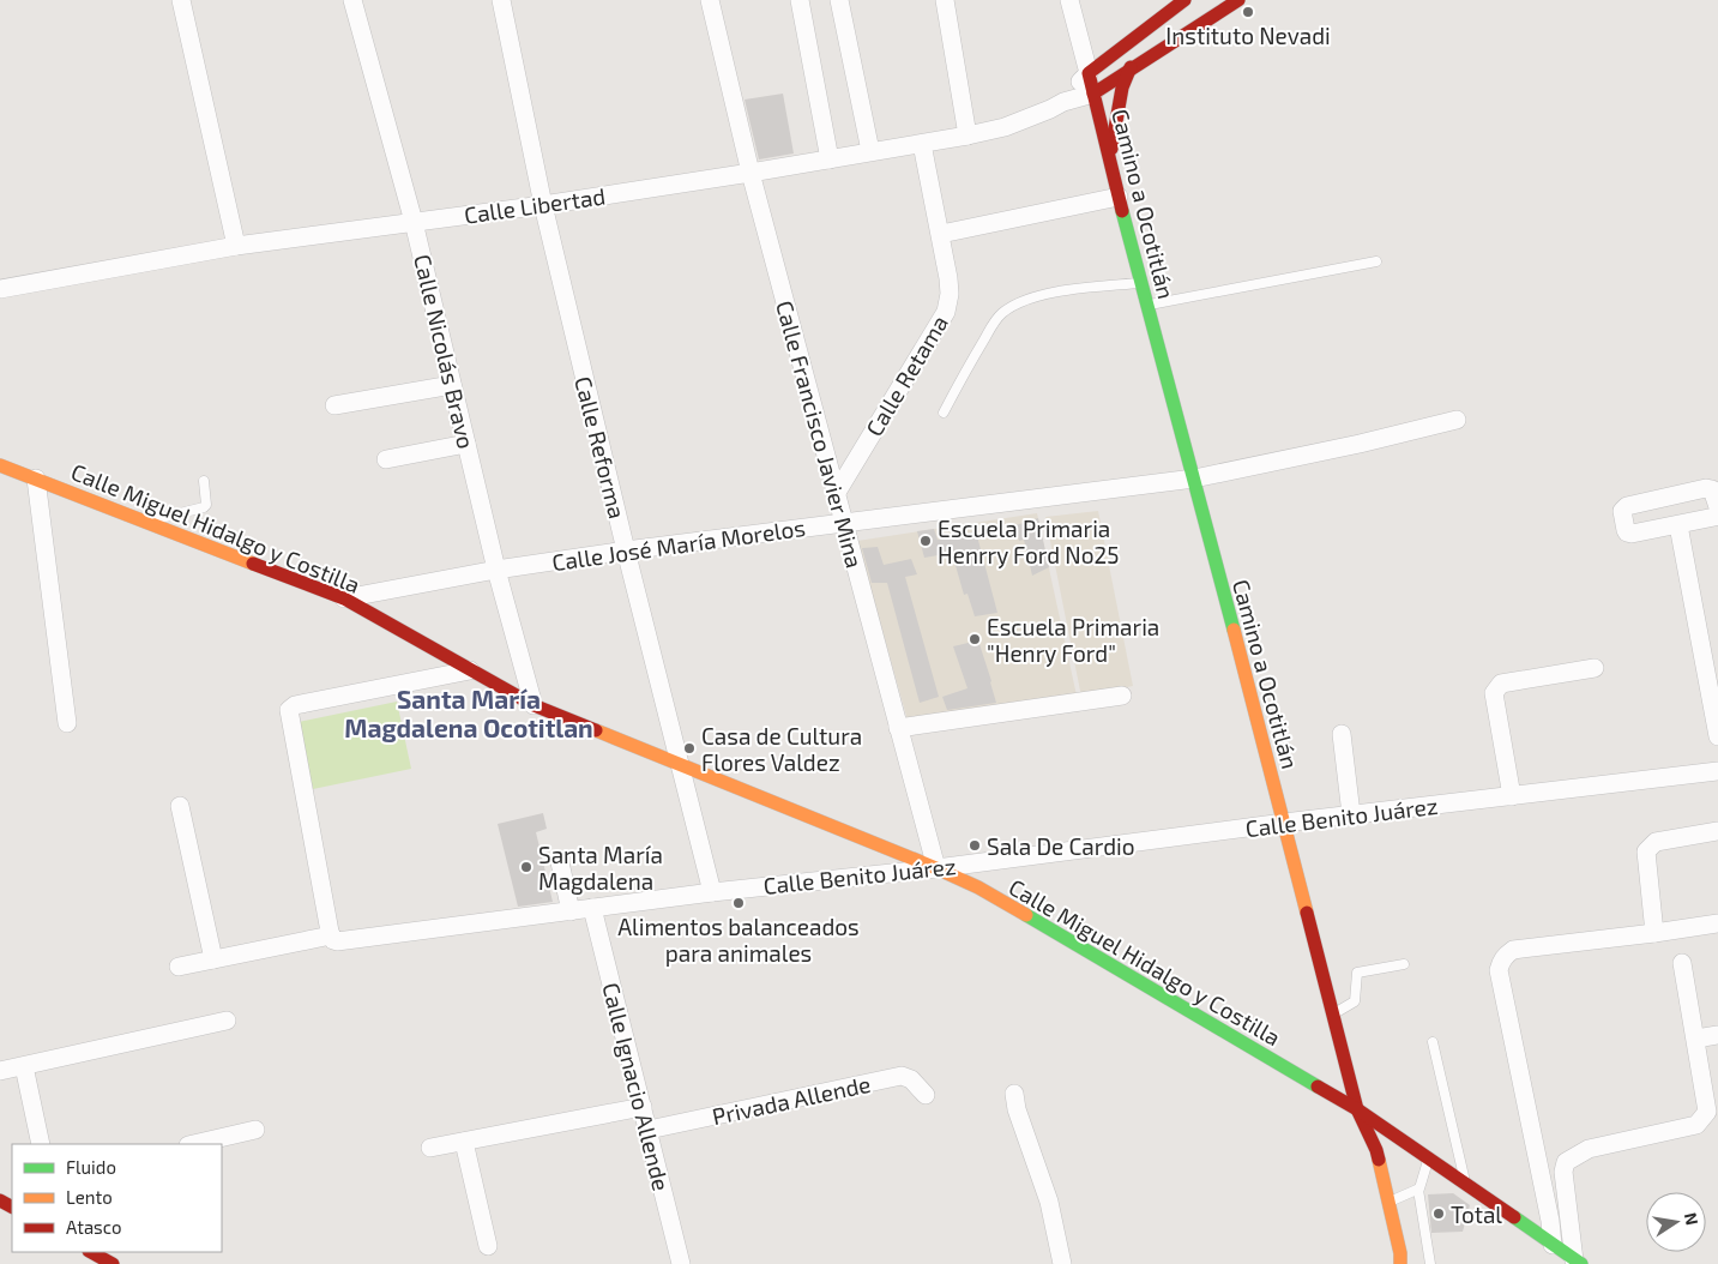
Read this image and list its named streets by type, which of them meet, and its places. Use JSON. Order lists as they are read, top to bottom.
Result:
{
  "streets": {
    "street": [
      "Camino a Ocotitlán",
      "Calle Libertad",
      "Calle Nicolás Bravo",
      "Calle Retama",
      "Calle Francisco Javier Mina",
      "Calle Reforma",
      "Calle Miguel Hidalgo y Costilla",
      "Calle José María Morelos",
      "Calle Benito Juárez",
      "Calle Ignacio Allende",
      "Privada Allende"
    ]
  },
  "crossings": [
    ["Camino a Ocotitlán", "Calle Libertad"],
    ["Camino a Ocotitlán", "Calle Miguel Hidalgo y Costilla"],
    ["Camino a Ocotitlán", "Calle José María Morelos"],
    ["Camino a Ocotitlán", "Calle Benito Juárez"],
    ["Calle Libertad", "Calle Nicolás Bravo"],
    ["Calle Libertad", "Calle Retama"],
    ["Calle Libertad", "Calle Francisco Javier Mina"],
    ["Calle Libertad", "Calle Reforma"],
    ["Calle Nicolás Bravo", "Calle Miguel Hidalgo y Costilla"],
    ["Calle Nicolás Bravo", "Calle José María Morelos"],
    ["Calle Retama", "Calle Francisco Javier Mina"],
    ["Calle Francisco Javier Mina", "Calle Miguel Hidalgo y Costilla"],
    ["Calle Francisco Javier Mina", "Calle José María Morelos"],
    ["Calle Francisco Javier Mina", "Calle Benito Juárez"],
    ["Calle Reforma", "Calle Miguel Hidalgo y Costilla"],
    ["Calle Reforma", "Calle José María Morelos"],
    ["Calle Reforma", "Calle Benito Juárez"],
    ["Calle Miguel Hidalgo y Costilla", "Calle José María Morelos"],
    ["Calle Miguel Hidalgo y Costilla", "Calle Benito Juárez"],
    ["Calle Benito Juárez", "Calle Ignacio Allende"],
    ["Calle Ignacio Allende", "Privada Allende"]
  ],
  "districts": ["Santa María Magdalena Ocotitlan"],
  "places": [
    "Instituto Nevadi",
    "Escuela Primaria Henrry Ford No25",
    "Escuela Primaria \"Henry Ford\"",
    "Casa de Cultura Flores Valdez",
    "Sala De Cardio",
    "Santa María Magdalena",
    "Alimentos balanceados para animales",
    "Total"
  ],
  "legend": ["Fluido", "Lento", "Atasco"],
  "north": "right"
}
